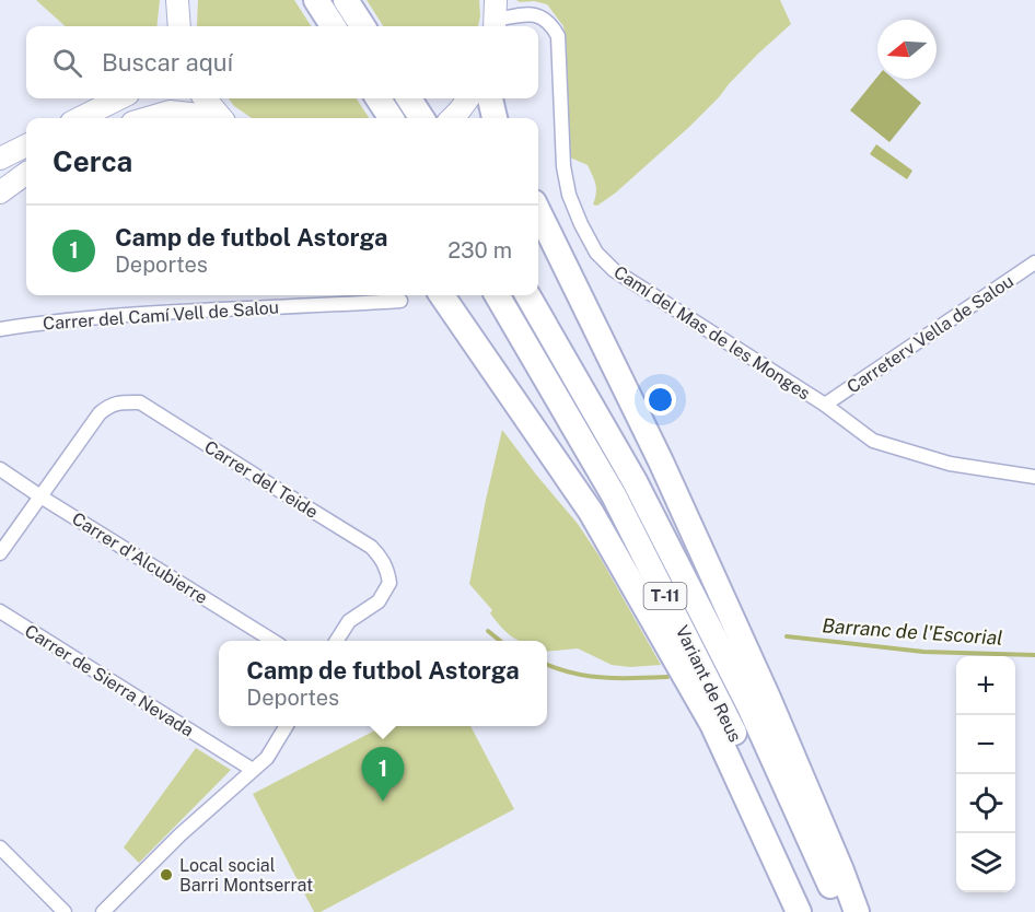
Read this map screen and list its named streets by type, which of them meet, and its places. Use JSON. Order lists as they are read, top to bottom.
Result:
{
  "streets": {
    "highway": ["T-11", "Variant de Reus"],
    "street": [
      "Carrer del Camí Vell de Salou",
      "Camí del Mas de les Monges",
      "Carreterv Vella de Salou",
      "Carrer del Teide",
      "Carrer d'Alcubierre",
      "Carrer de Sierra Nevada"
    ]
  },
  "crossings": [
    ["Camí del Mas de les Monges", "Carreterv Vella de Salou"],
    ["Carrer del Teide", "Carrer d'Alcubierre"]
  ],
  "water": ["Barranc de l'Escorial"],
  "places": ["Local social Barri Montserrat"],
  "north": "left",
  "page": {
    "search": "Buscar aquí",
    "heading": "Cerca",
    "list": [
      {
        "mark": "1",
        "name": "Camp de futbol Astorga",
        "note": "Deportes",
        "value": "230 m"
      }
    ],
    "popup": ["Camp de futbol Astorga", "Deportes"],
    "map_buttons": ["+", "−"],
    "pins": "1"
  }
}
